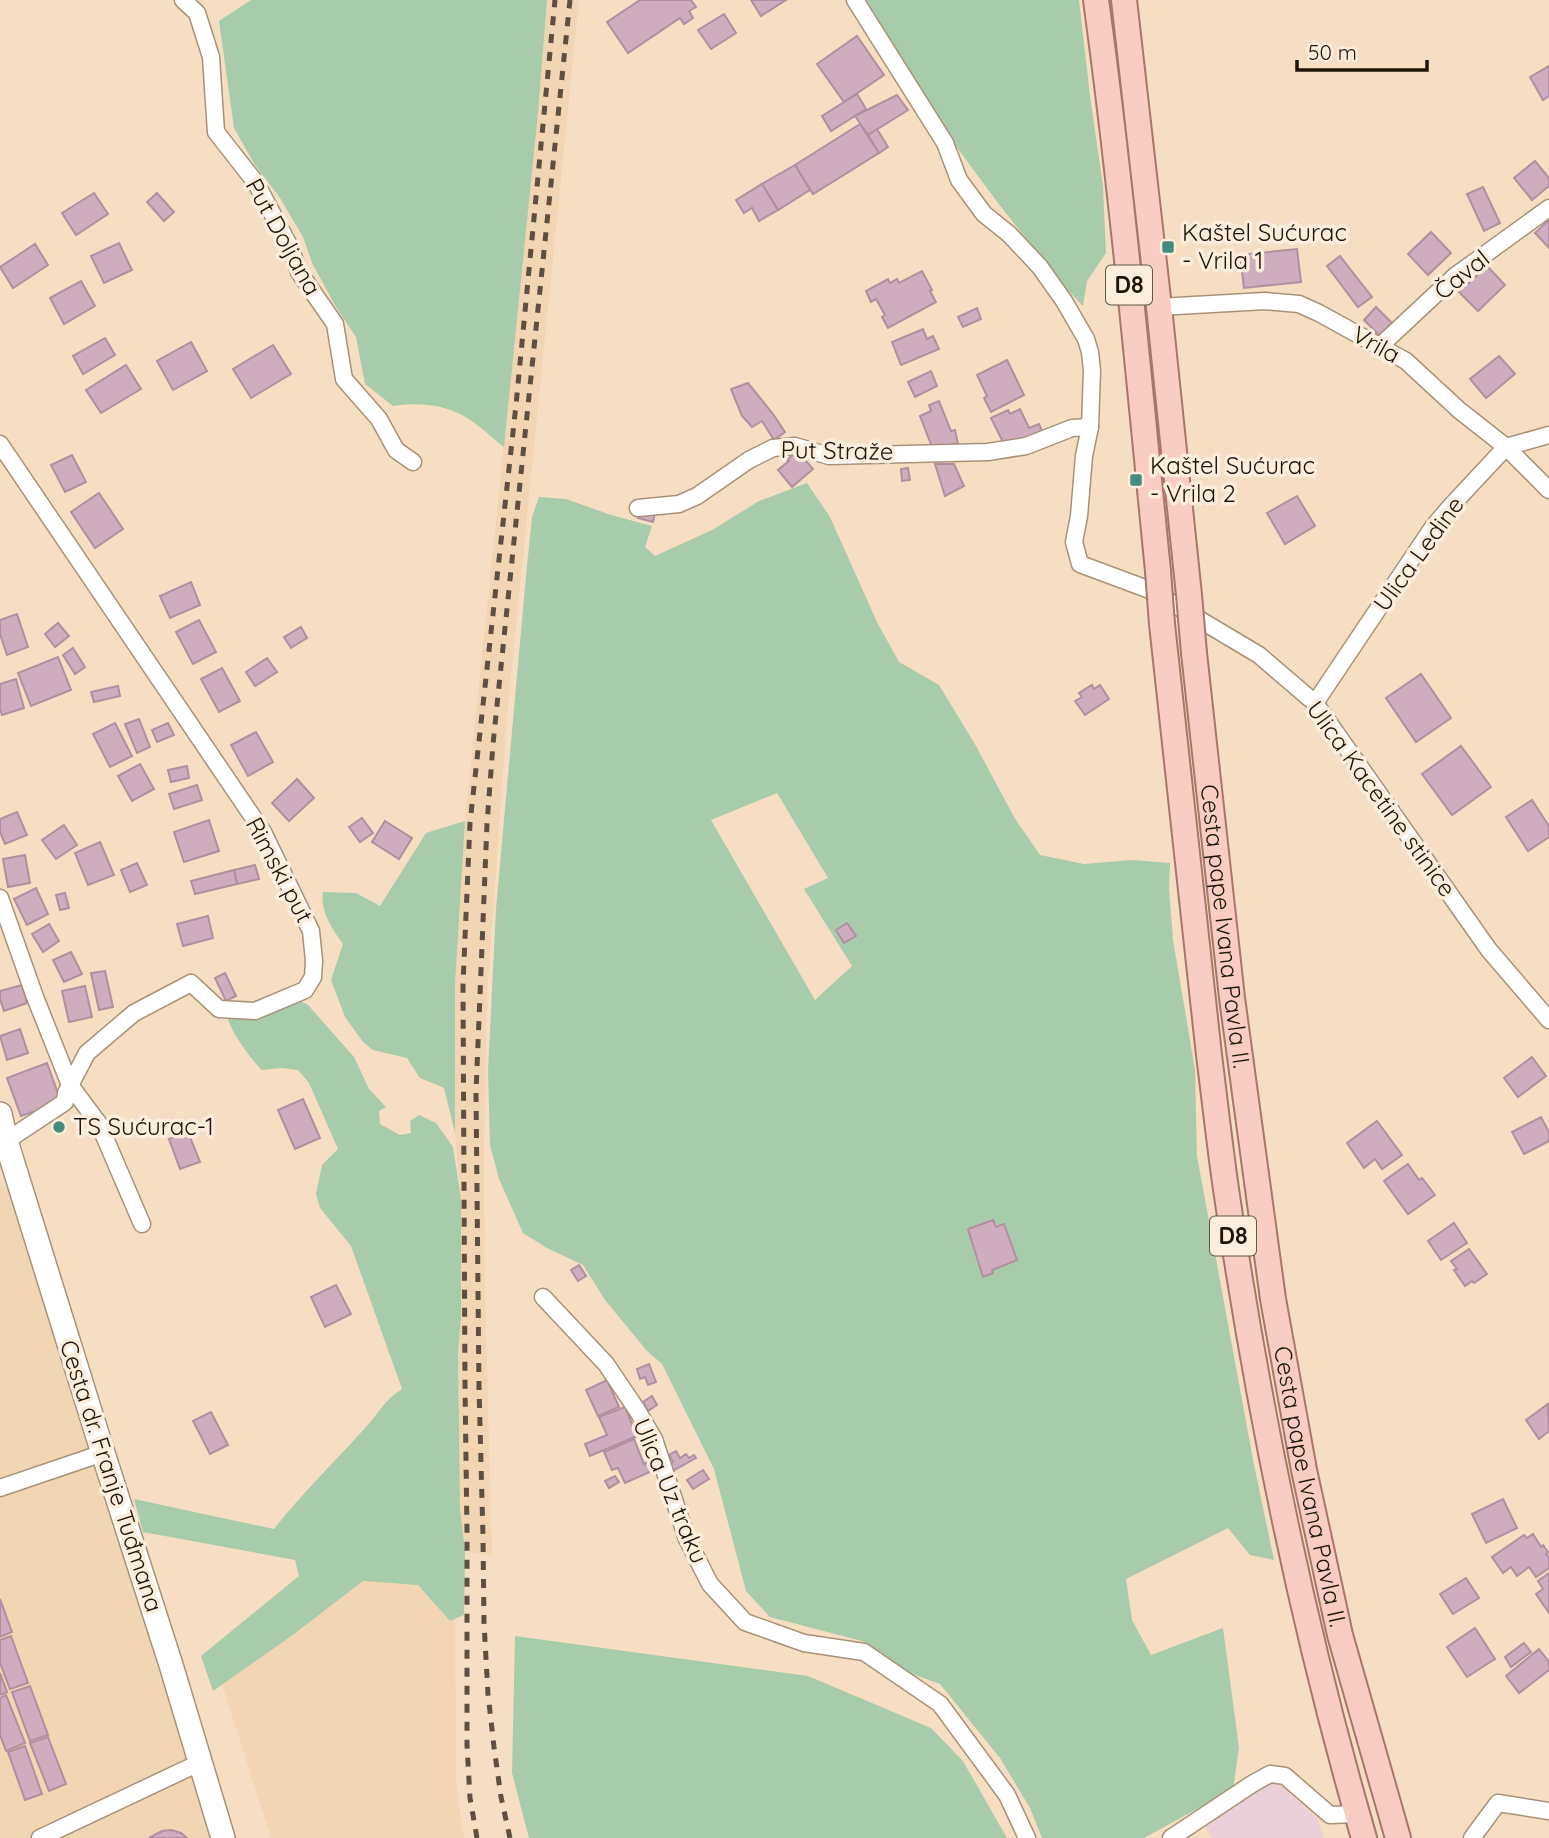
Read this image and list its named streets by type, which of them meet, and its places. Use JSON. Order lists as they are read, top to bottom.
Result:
{
  "streets": {
    "main road": ["D8", "Cesta pape Ivana Pavla II.", "Cesta dr. Franje Tuđmana"],
    "street": [
      "Put Doljana",
      "Čaval",
      "Vrila",
      "Put Straže",
      "Ulica Ledine",
      "Ulica Kacetine stinice",
      "Rimski put",
      "Ulica Uz traku"
    ]
  },
  "crossings": [
    ["Čaval", "Vrila"],
    ["Vrila", "Ulica Ledine"],
    ["Vrila", "Cesta pape Ivana Pavla II."],
    ["Put Straže", "Ulica Kacetine stinice"],
    ["Ulica Ledine", "Ulica Kacetine stinice"],
    ["Rimski put", "Cesta dr. Franje Tuđmana"]
  ],
  "places": {
    "transit": ["Kaštel Sućurac - Vrila 1", "Kaštel Sućurac - Vrila 2"],
    "other": ["TS Sućurac-1"]
  },
  "scale_bar": "50 m"
}
